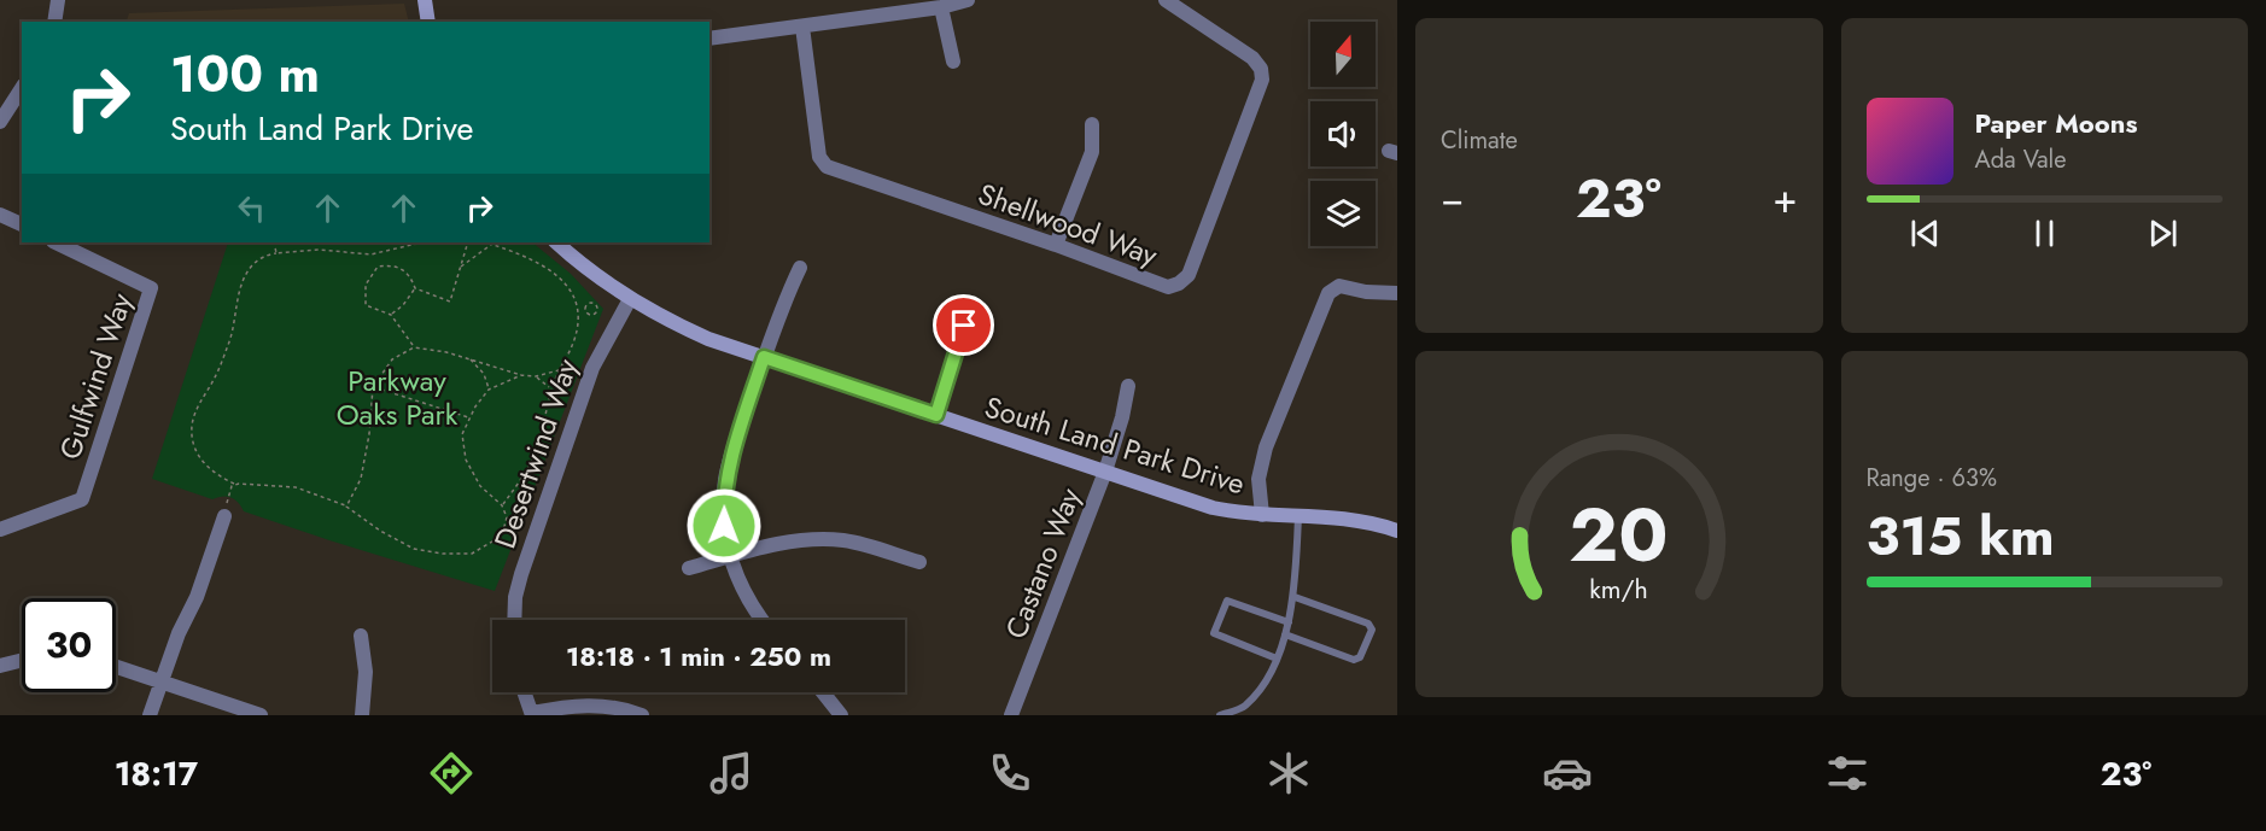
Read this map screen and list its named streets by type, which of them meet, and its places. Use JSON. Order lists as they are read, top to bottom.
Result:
{
  "streets": {
    "street": [
      "Shellwood Way",
      "Gulfwind Way",
      "South Land Park Drive",
      "Desertwind Way",
      "Castano Way"
    ]
  },
  "crossings": [
    ["South Land Park Drive", "Desertwind Way"],
    ["South Land Park Drive", "Castano Way"]
  ],
  "parks": ["Parkway Oaks Park"],
  "north": "top",
  "page": {
    "tile": [
      "Climate",
      ["Range · 63%", "315 km"]
    ],
    "turn": ["100 m", "South Land Park Drive"],
    "song": ["Paper Moons", "Ada Vale"],
    "heat": ["−", "23°", "+"],
    "limit": "30",
    "trip": "18:18 · 1 min · 250 m",
    "tabs": ["18:17", "23°"],
    "gauge": ["20", "km/h"]
  }
}
